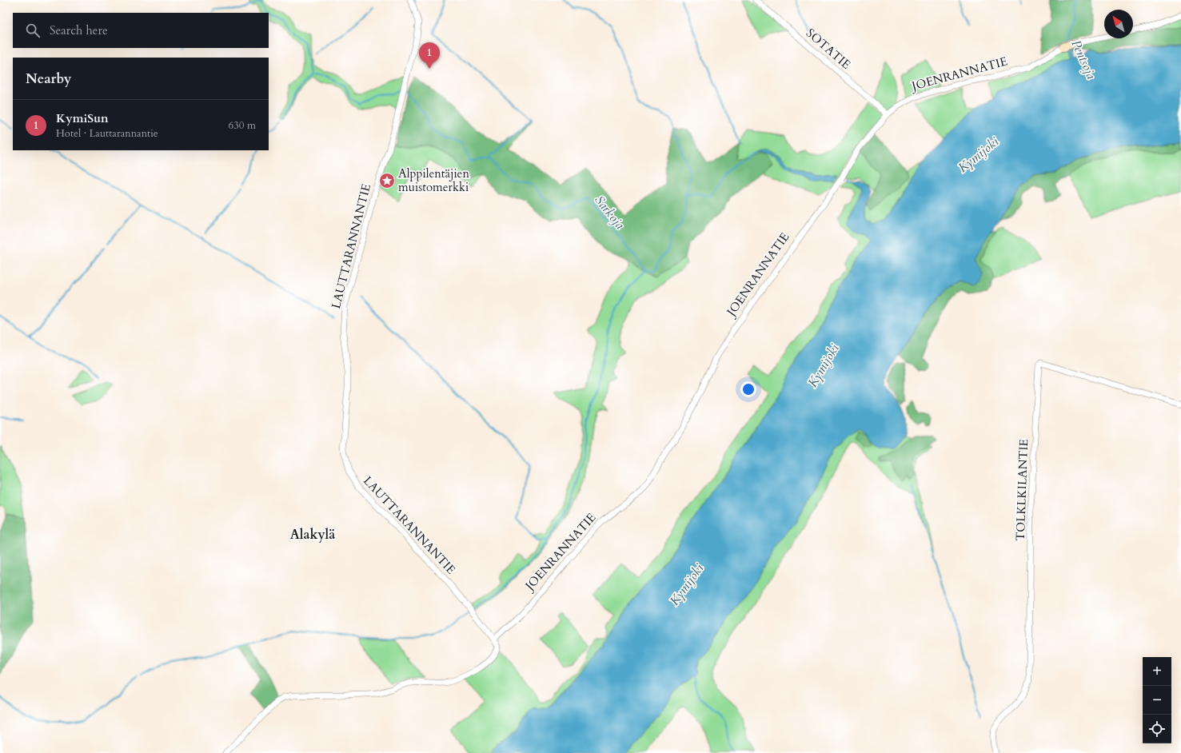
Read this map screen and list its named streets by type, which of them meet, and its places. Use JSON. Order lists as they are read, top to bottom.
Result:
{
  "streets": {
    "street": [
      "SOTATIE",
      "JOENRANNATIE",
      "LAUTTARANNANTIE",
      "TOLKLKILANTIE"
    ]
  },
  "crossings": [
    ["SOTATIE", "JOENRANNATIE"],
    ["JOENRANNATIE", "LAUTTARANNANTIE"]
  ],
  "districts": ["Alakylä"],
  "water": ["Pentsoja", "Kymijoki", "Sarkoja"],
  "places": {
    "place": ["Alppilentäjien muistomerkki"]
  },
  "north": "top left",
  "page": {
    "search": "Search here",
    "pins": "1",
    "heading": "Nearby",
    "list": [
      {
        "mark": "1",
        "name": "KymiSun",
        "note": "Hotel · Lauttarannantie",
        "value": "630 m"
      }
    ],
    "map_buttons": ["+", "−"]
  }
}
